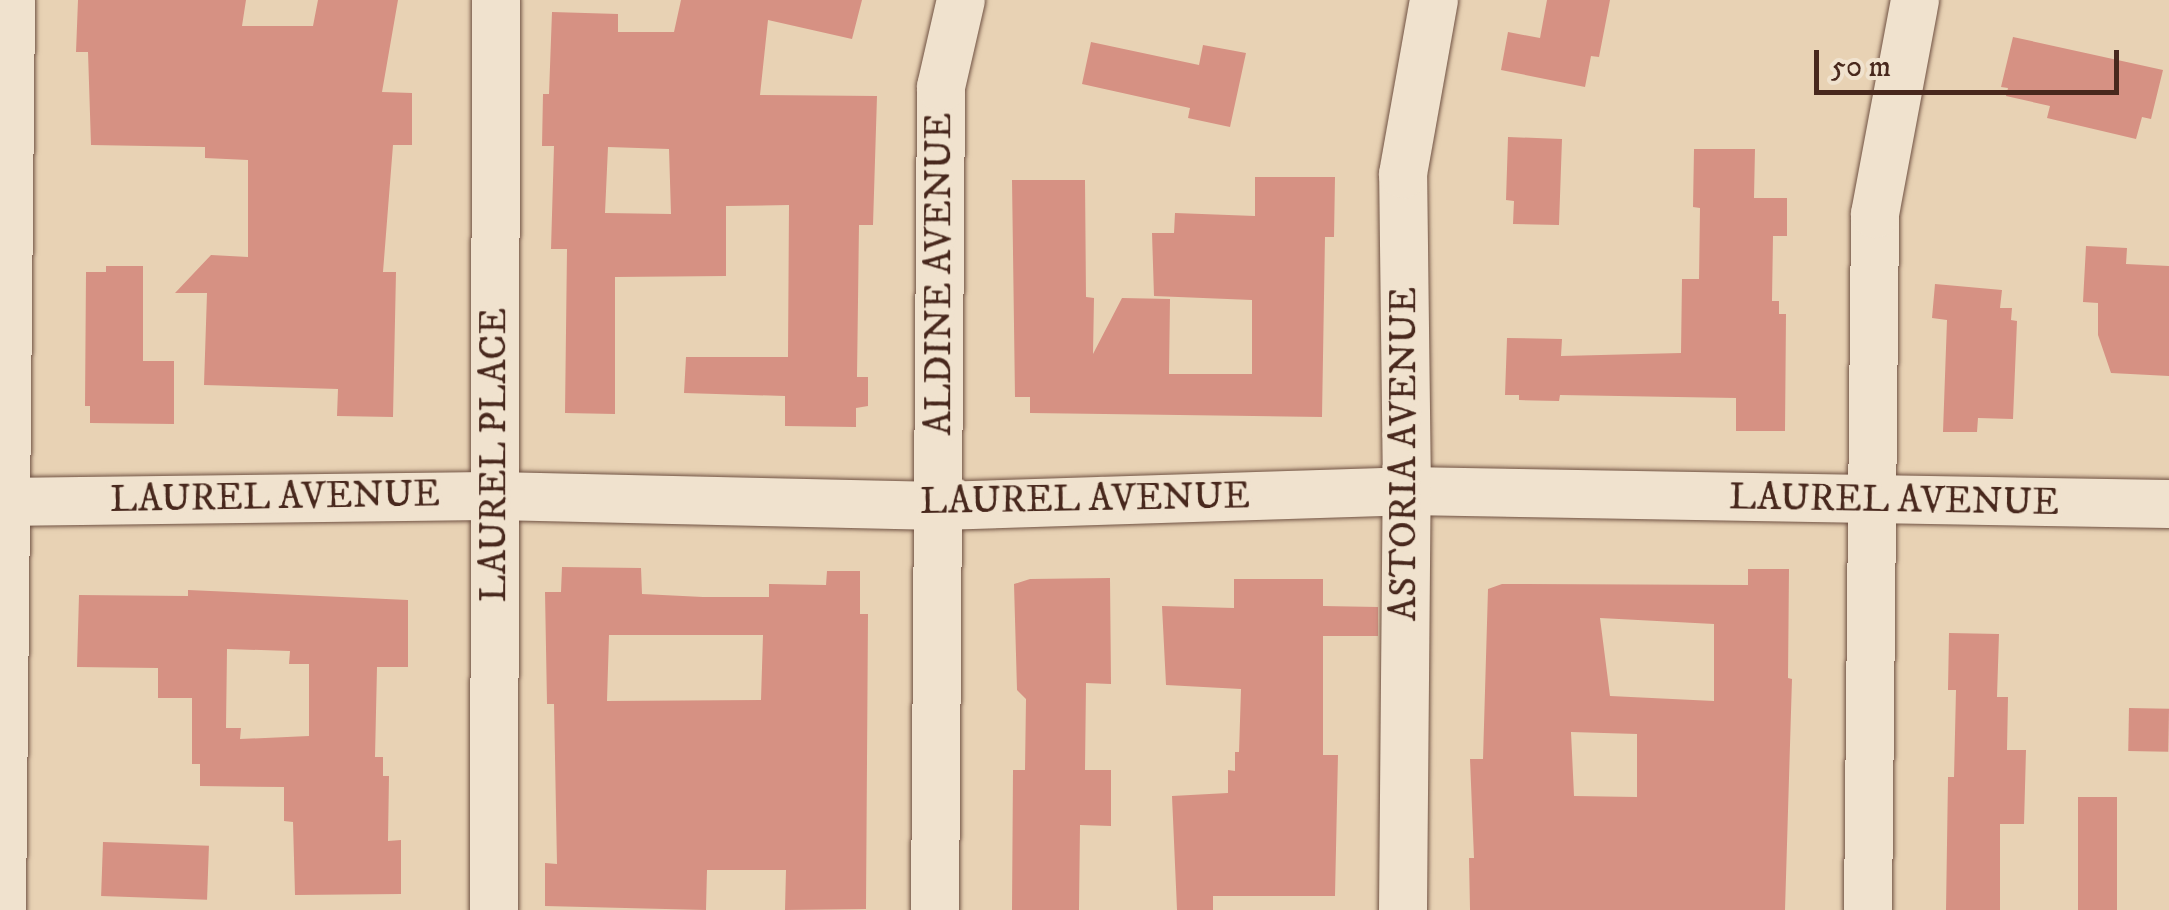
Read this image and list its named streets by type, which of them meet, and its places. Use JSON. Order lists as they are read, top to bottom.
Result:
{
  "streets": {
    "street": [
      "ALDINE AVENUE",
      "ASTORIA AVENUE",
      "LAUREL PLACE",
      "LAUREL AVENUE"
    ]
  },
  "crossings": [
    ["ALDINE AVENUE", "LAUREL AVENUE"],
    ["ASTORIA AVENUE", "LAUREL AVENUE"],
    ["LAUREL PLACE", "LAUREL AVENUE"]
  ],
  "scale_bar": "50 m"
}
